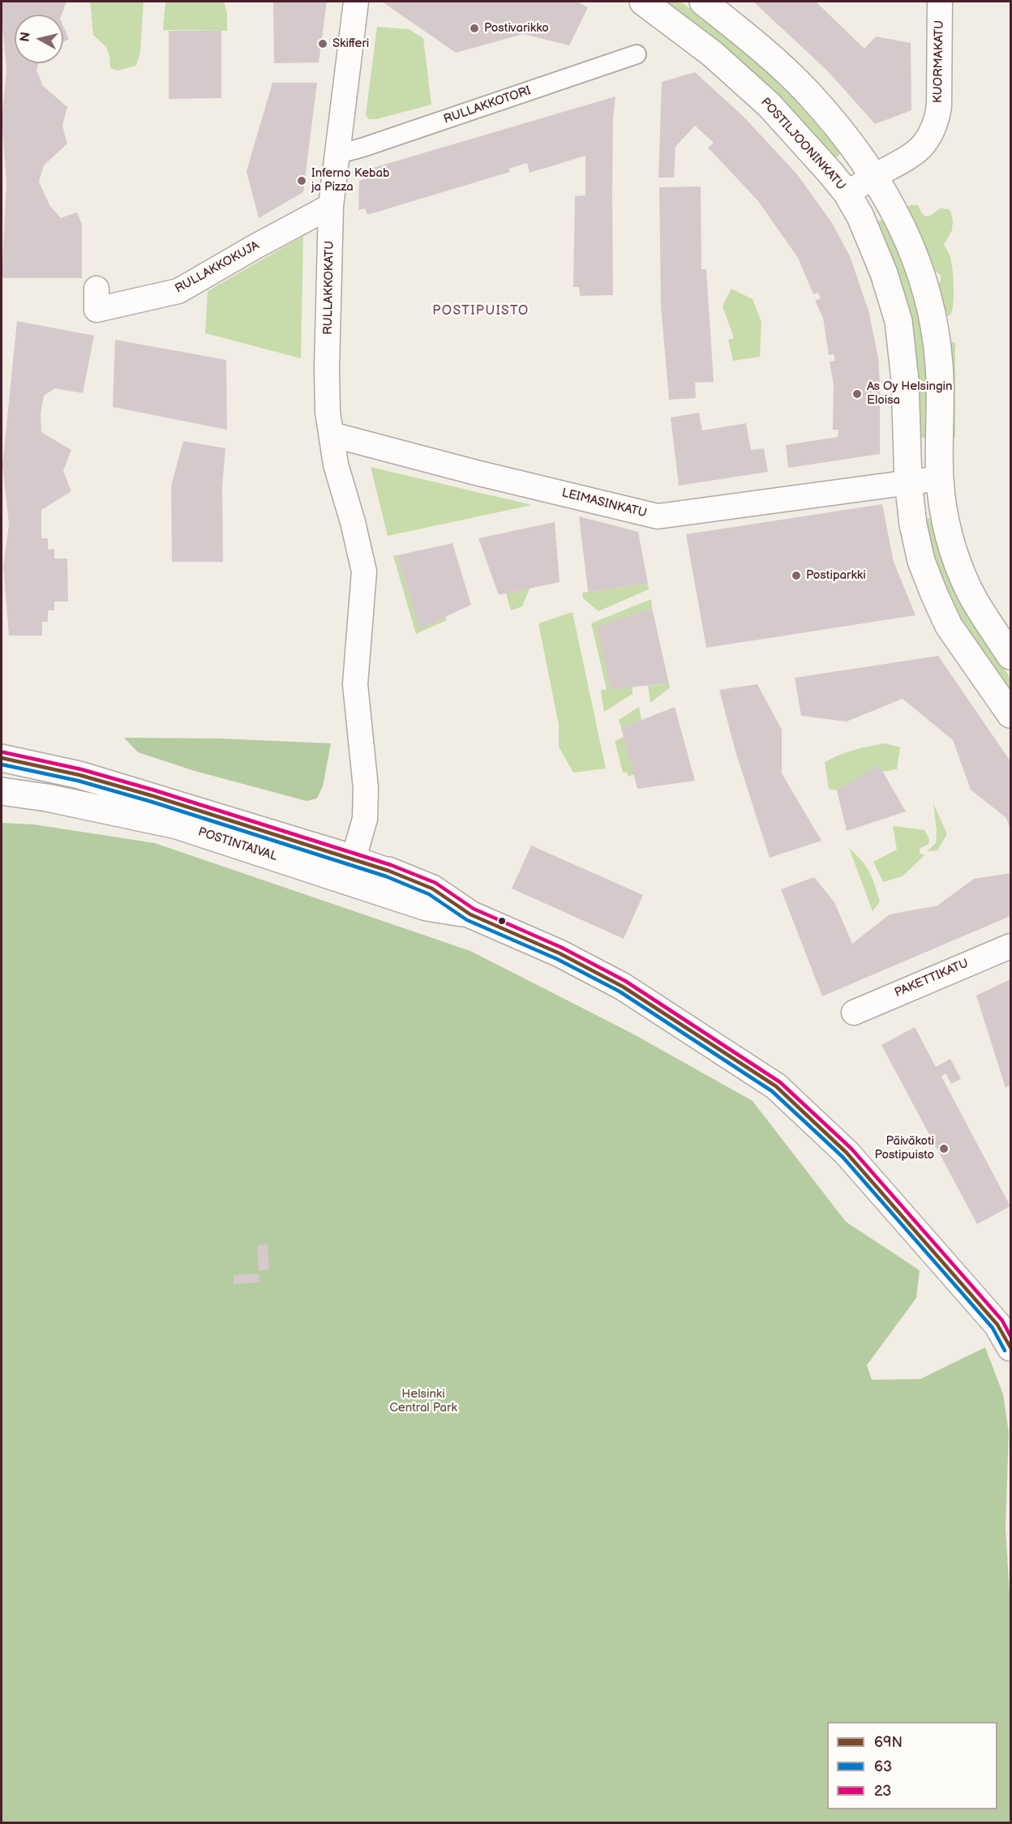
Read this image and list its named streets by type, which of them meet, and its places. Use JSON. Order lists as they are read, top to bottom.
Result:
{
  "streets": {
    "street": [
      "KUORMAKATU",
      "RULLAKKOTORI",
      "POSTILJOONINKATU",
      "RULLAKKOKUJA",
      "RULLAKKOKATU",
      "LEIMASINKATU",
      "POSTINTAIVAL",
      "PAKETTIKATU"
    ]
  },
  "crossings": [
    ["KUORMAKATU", "POSTILJOONINKATU"],
    ["RULLAKKOTORI", "RULLAKKOKATU"],
    ["POSTILJOONINKATU", "LEIMASINKATU"],
    ["RULLAKKOKUJA", "RULLAKKOKATU"],
    ["RULLAKKOKATU", "LEIMASINKATU"],
    ["RULLAKKOKATU", "POSTINTAIVAL"]
  ],
  "districts": ["POSTIPUISTO"],
  "parks": ["Helsinki Central Park"],
  "places": [
    "Postivarikko",
    "Skifferi",
    "Inferno Kebab ja Pizza",
    "As Oy Helsingin Eloisa",
    "Postiparkki",
    "Päiväkoti Postipuisto"
  ],
  "lines": ["transit line 23", "transit line 69N", "transit line 63"],
  "legend": ["69N", "63", "23"],
  "north": "left"
}
